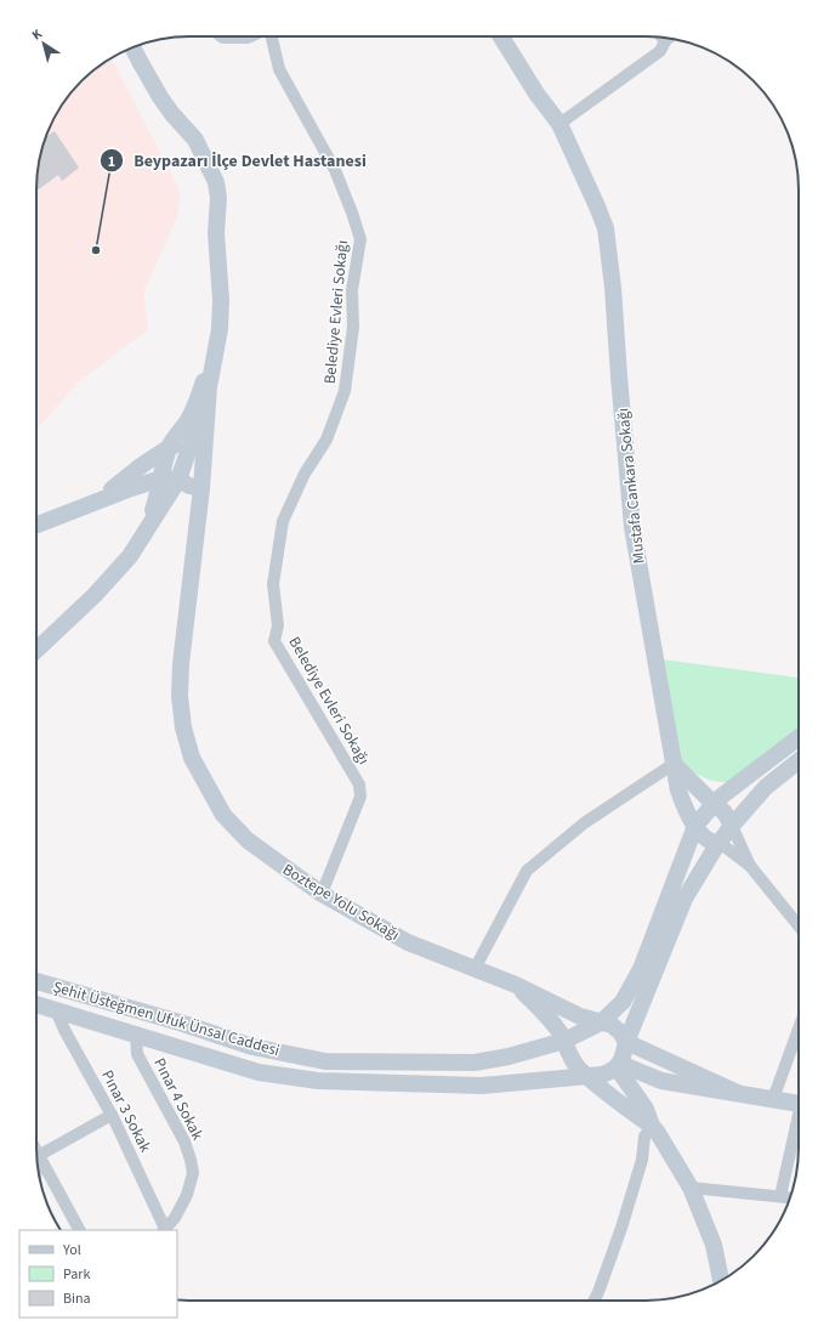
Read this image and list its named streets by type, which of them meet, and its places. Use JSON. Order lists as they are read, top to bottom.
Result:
{
  "streets": {
    "street": [
      "Belediye Evleri Sokağı",
      "Mustafa Cankara Sokağı",
      "Boztepe Yolu Sokağı",
      "Şehit Üsteğmen Ufuk Ünsal Caddesi",
      "Pınar 4 Sokak",
      "Pınar 3 Sokak"
    ]
  },
  "crossings": [
    ["Belediye Evleri Sokağı", "Boztepe Yolu Sokağı"],
    ["Boztepe Yolu Sokağı", "Şehit Üsteğmen Ufuk Ünsal Caddesi"],
    ["Şehit Üsteğmen Ufuk Ünsal Caddesi", "Pınar 4 Sokak"],
    ["Şehit Üsteğmen Ufuk Ünsal Caddesi", "Pınar 3 Sokak"],
    ["Pınar 4 Sokak", "Pınar 3 Sokak"]
  ],
  "places": ["Beypazarı İlçe Devlet Hastanesi"],
  "legend": ["Yol", "Park", "Bina"],
  "north": "top left"
}
